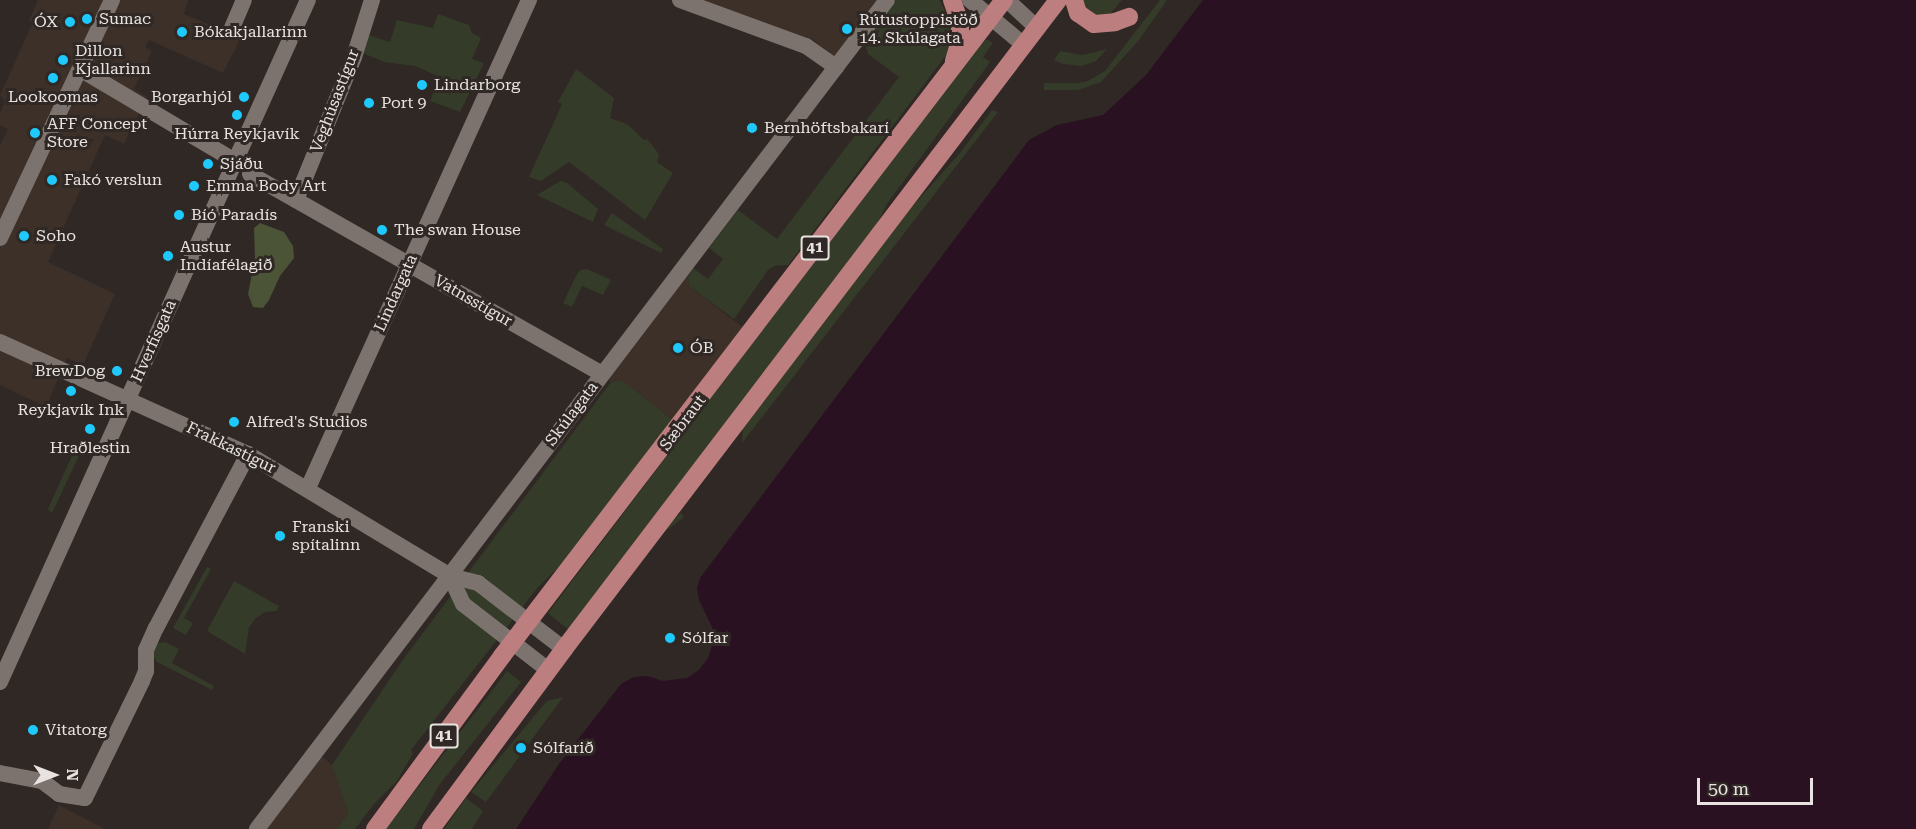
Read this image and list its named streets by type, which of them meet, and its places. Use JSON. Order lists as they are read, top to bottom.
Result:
{
  "streets": {
    "main road": ["41", "Sæbraut"],
    "street": [
      "Veghúsastígur",
      "Lindargata",
      "Vatnsstígur",
      "Hverfisgata",
      "Skúlagata",
      "Frakkastígur"
    ]
  },
  "crossings": [
    ["Veghúsastígur", "Vatnsstígur"],
    ["Lindargata", "Vatnsstígur"],
    ["Lindargata", "Frakkastígur"],
    ["Vatnsstígur", "Skúlagata"],
    ["Hverfisgata", "Frakkastígur"],
    ["Skúlagata", "Frakkastígur"],
    ["Sæbraut", "Frakkastígur"]
  ],
  "places": [
    "Sumac",
    "ÓX",
    "Rútustoppistöð 14. Skúlagata",
    "Bókakjallarinn",
    "Dillon Kjallarinn",
    "Lookoomas",
    "Lindarborg",
    "Borgarhjól",
    "Port 9",
    "Húrra Reykjavík",
    "Bernhöftsbakarí",
    "AFF Concept Store",
    "Sjáðu",
    "Fakó verslun",
    "Emma Body Art",
    "Bíó Paradís",
    "The swan House",
    "Soho",
    "Austur Indíafélagið",
    "ÓB",
    "BrewDog",
    "Reykjavík Ink",
    "Alfred's Studios",
    "Hraðlestin",
    "Franski spítalinn",
    "Sólfar",
    "Vitatorg",
    "Sólfarið"
  ],
  "scale_bar": "50 m",
  "north": "right"
}
